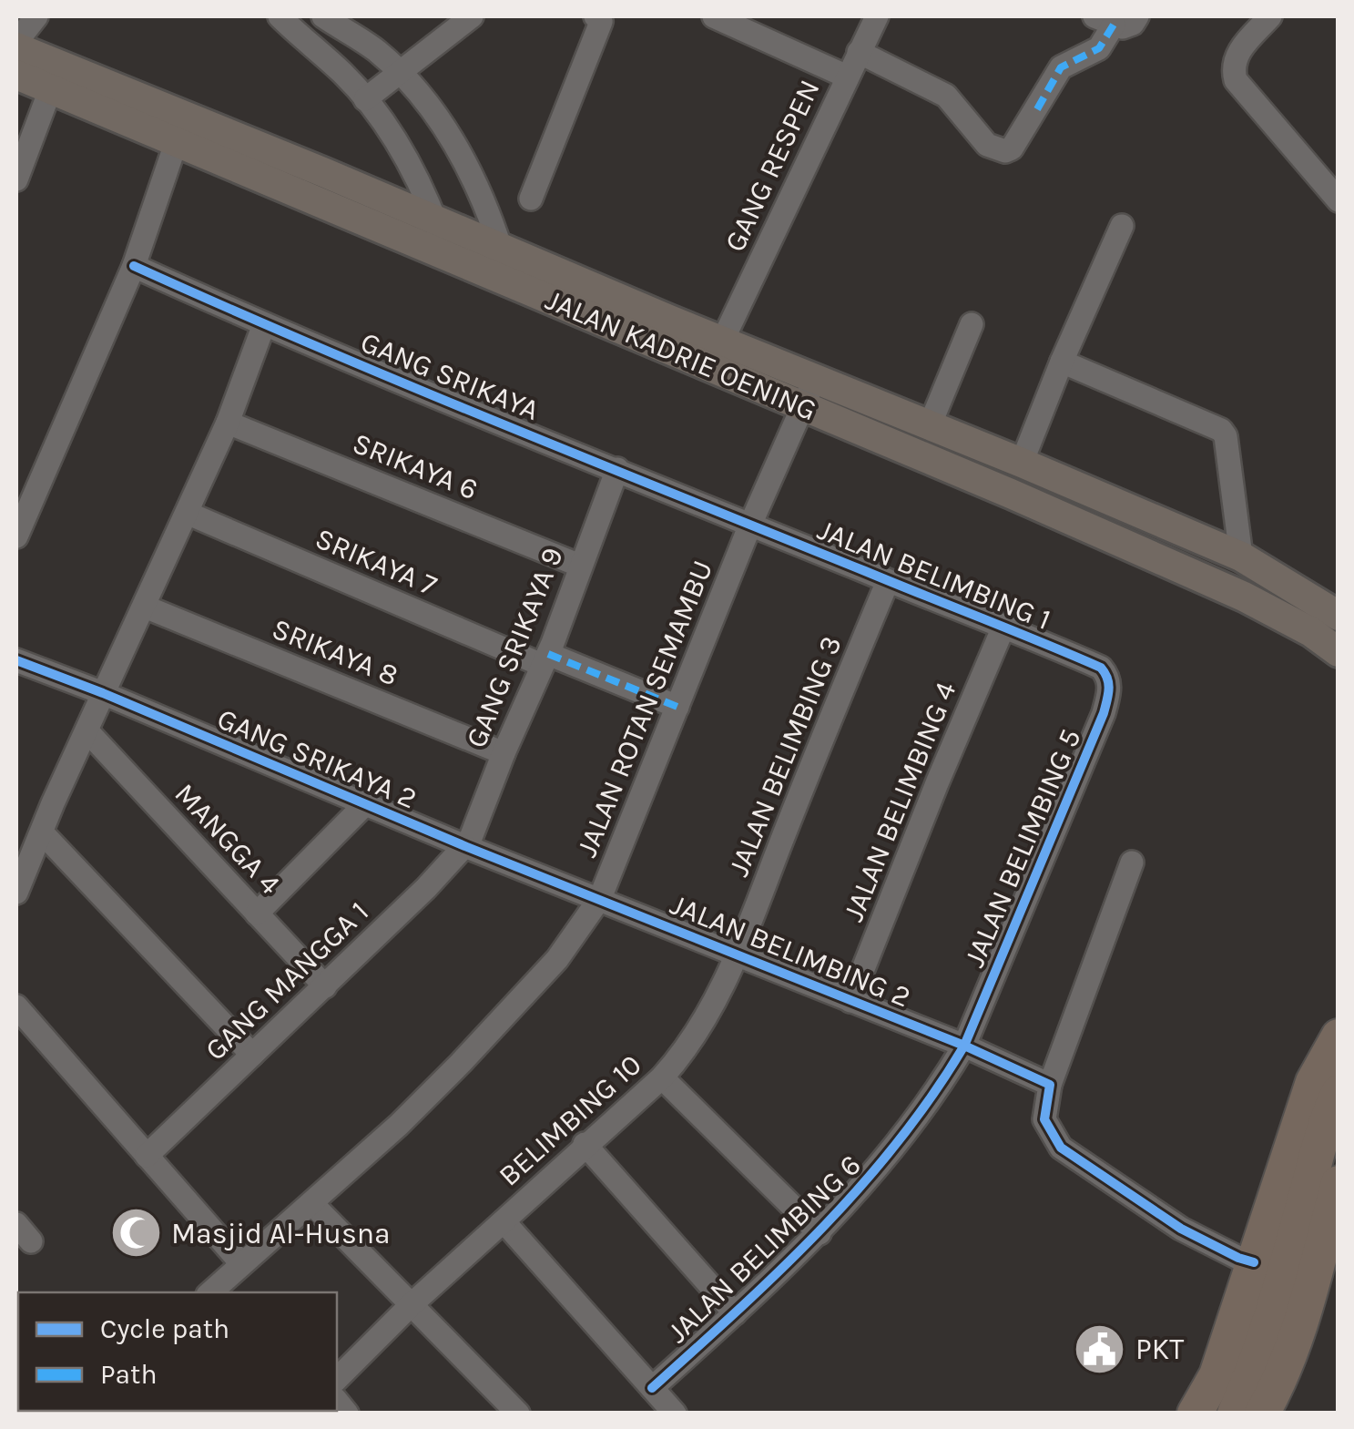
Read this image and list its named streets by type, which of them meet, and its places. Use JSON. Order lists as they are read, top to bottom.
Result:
{
  "streets": {
    "main road": ["JALAN KADRIE OENING"],
    "street": [
      "GANG RESPEN",
      "GANG SRIKAYA",
      "SRIKAYA 6",
      "SRIKAYA 7",
      "JALAN BELIMBING 1",
      "GANG SRIKAYA 9",
      "SRIKAYA 8",
      "JALAN ROTAN SEMAMBU",
      "JALAN BELIMBING 3",
      "GANG SRIKAYA 2",
      "JALAN BELIMBING 4",
      "MANGGA 4",
      "JALAN BELIMBING 5",
      "JALAN BELIMBING 2",
      "GANG MANGGA 1",
      "BELIMBING 10",
      "JALAN BELIMBING 6"
    ]
  },
  "crossings": [
    ["GANG RESPEN", "JALAN KADRIE OENING"],
    ["JALAN KADRIE OENING", "JALAN ROTAN SEMAMBU"],
    ["GANG SRIKAYA", "JALAN BELIMBING 1"],
    ["GANG SRIKAYA", "GANG SRIKAYA 9"],
    ["GANG SRIKAYA", "JALAN ROTAN SEMAMBU"],
    ["SRIKAYA 6", "GANG SRIKAYA 9"],
    ["SRIKAYA 7", "GANG SRIKAYA 9"],
    ["SRIKAYA 7", "JALAN ROTAN SEMAMBU"],
    ["JALAN BELIMBING 1", "JALAN ROTAN SEMAMBU"],
    ["JALAN BELIMBING 1", "JALAN BELIMBING 3"],
    ["JALAN BELIMBING 1", "JALAN BELIMBING 4"],
    ["JALAN BELIMBING 1", "JALAN BELIMBING 5"],
    ["GANG SRIKAYA 9", "SRIKAYA 8"],
    ["GANG SRIKAYA 9", "GANG SRIKAYA 2"],
    ["GANG SRIKAYA 9", "GANG MANGGA 1"],
    ["JALAN ROTAN SEMAMBU", "GANG SRIKAYA 2"],
    ["JALAN ROTAN SEMAMBU", "JALAN BELIMBING 2"],
    ["JALAN BELIMBING 3", "JALAN BELIMBING 2"],
    ["JALAN BELIMBING 3", "BELIMBING 10"],
    ["GANG SRIKAYA 2", "JALAN BELIMBING 2"],
    ["GANG SRIKAYA 2", "GANG MANGGA 1"],
    ["JALAN BELIMBING 4", "JALAN BELIMBING 2"],
    ["MANGGA 4", "GANG MANGGA 1"],
    ["JALAN BELIMBING 5", "JALAN BELIMBING 2"],
    ["JALAN BELIMBING 5", "JALAN BELIMBING 6"],
    ["JALAN BELIMBING 2", "BELIMBING 10"],
    ["JALAN BELIMBING 2", "JALAN BELIMBING 6"]
  ],
  "places": {
    "mosque": ["Masjid Al-Husna"],
    "public building": ["PKT"]
  },
  "legend": ["Cycle path", "Path"]
}
